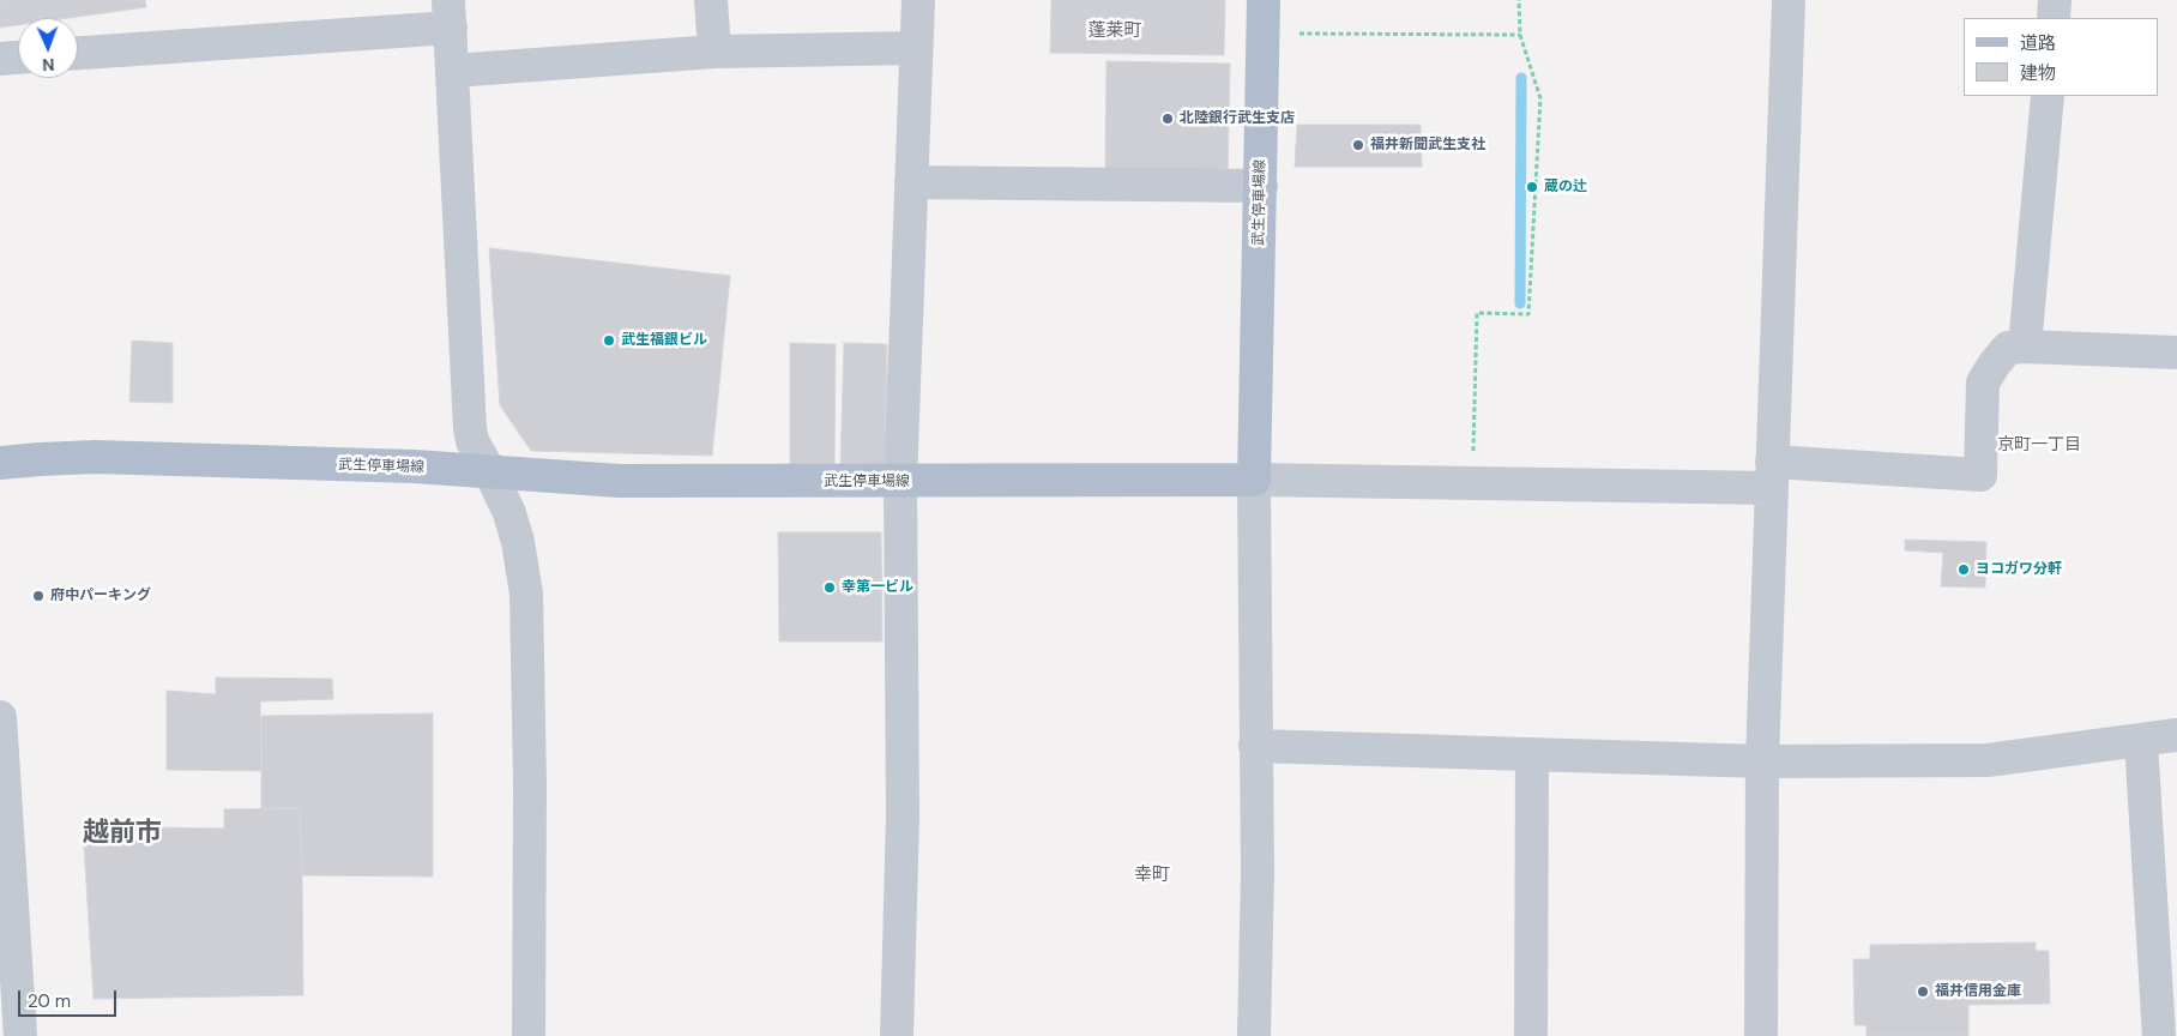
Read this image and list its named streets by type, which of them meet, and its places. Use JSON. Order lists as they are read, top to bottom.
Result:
{
  "streets": {
    "main road": ["武生停車場線"]
  },
  "districts": [
    "蓬莱町",
    "京町一丁目",
    "越前市",
    "幸町"
  ],
  "places": [
    "北陸銀行武生支店",
    "福井新聞武生支社",
    "蔵の辻",
    "武生福銀ビル",
    "ヨコガワ分軒",
    "幸第一ビル",
    "府中パーキング",
    "福井信用金庫"
  ],
  "legend": ["道路", "建物"],
  "scale_bar": "20 m",
  "north": "bottom"
}
